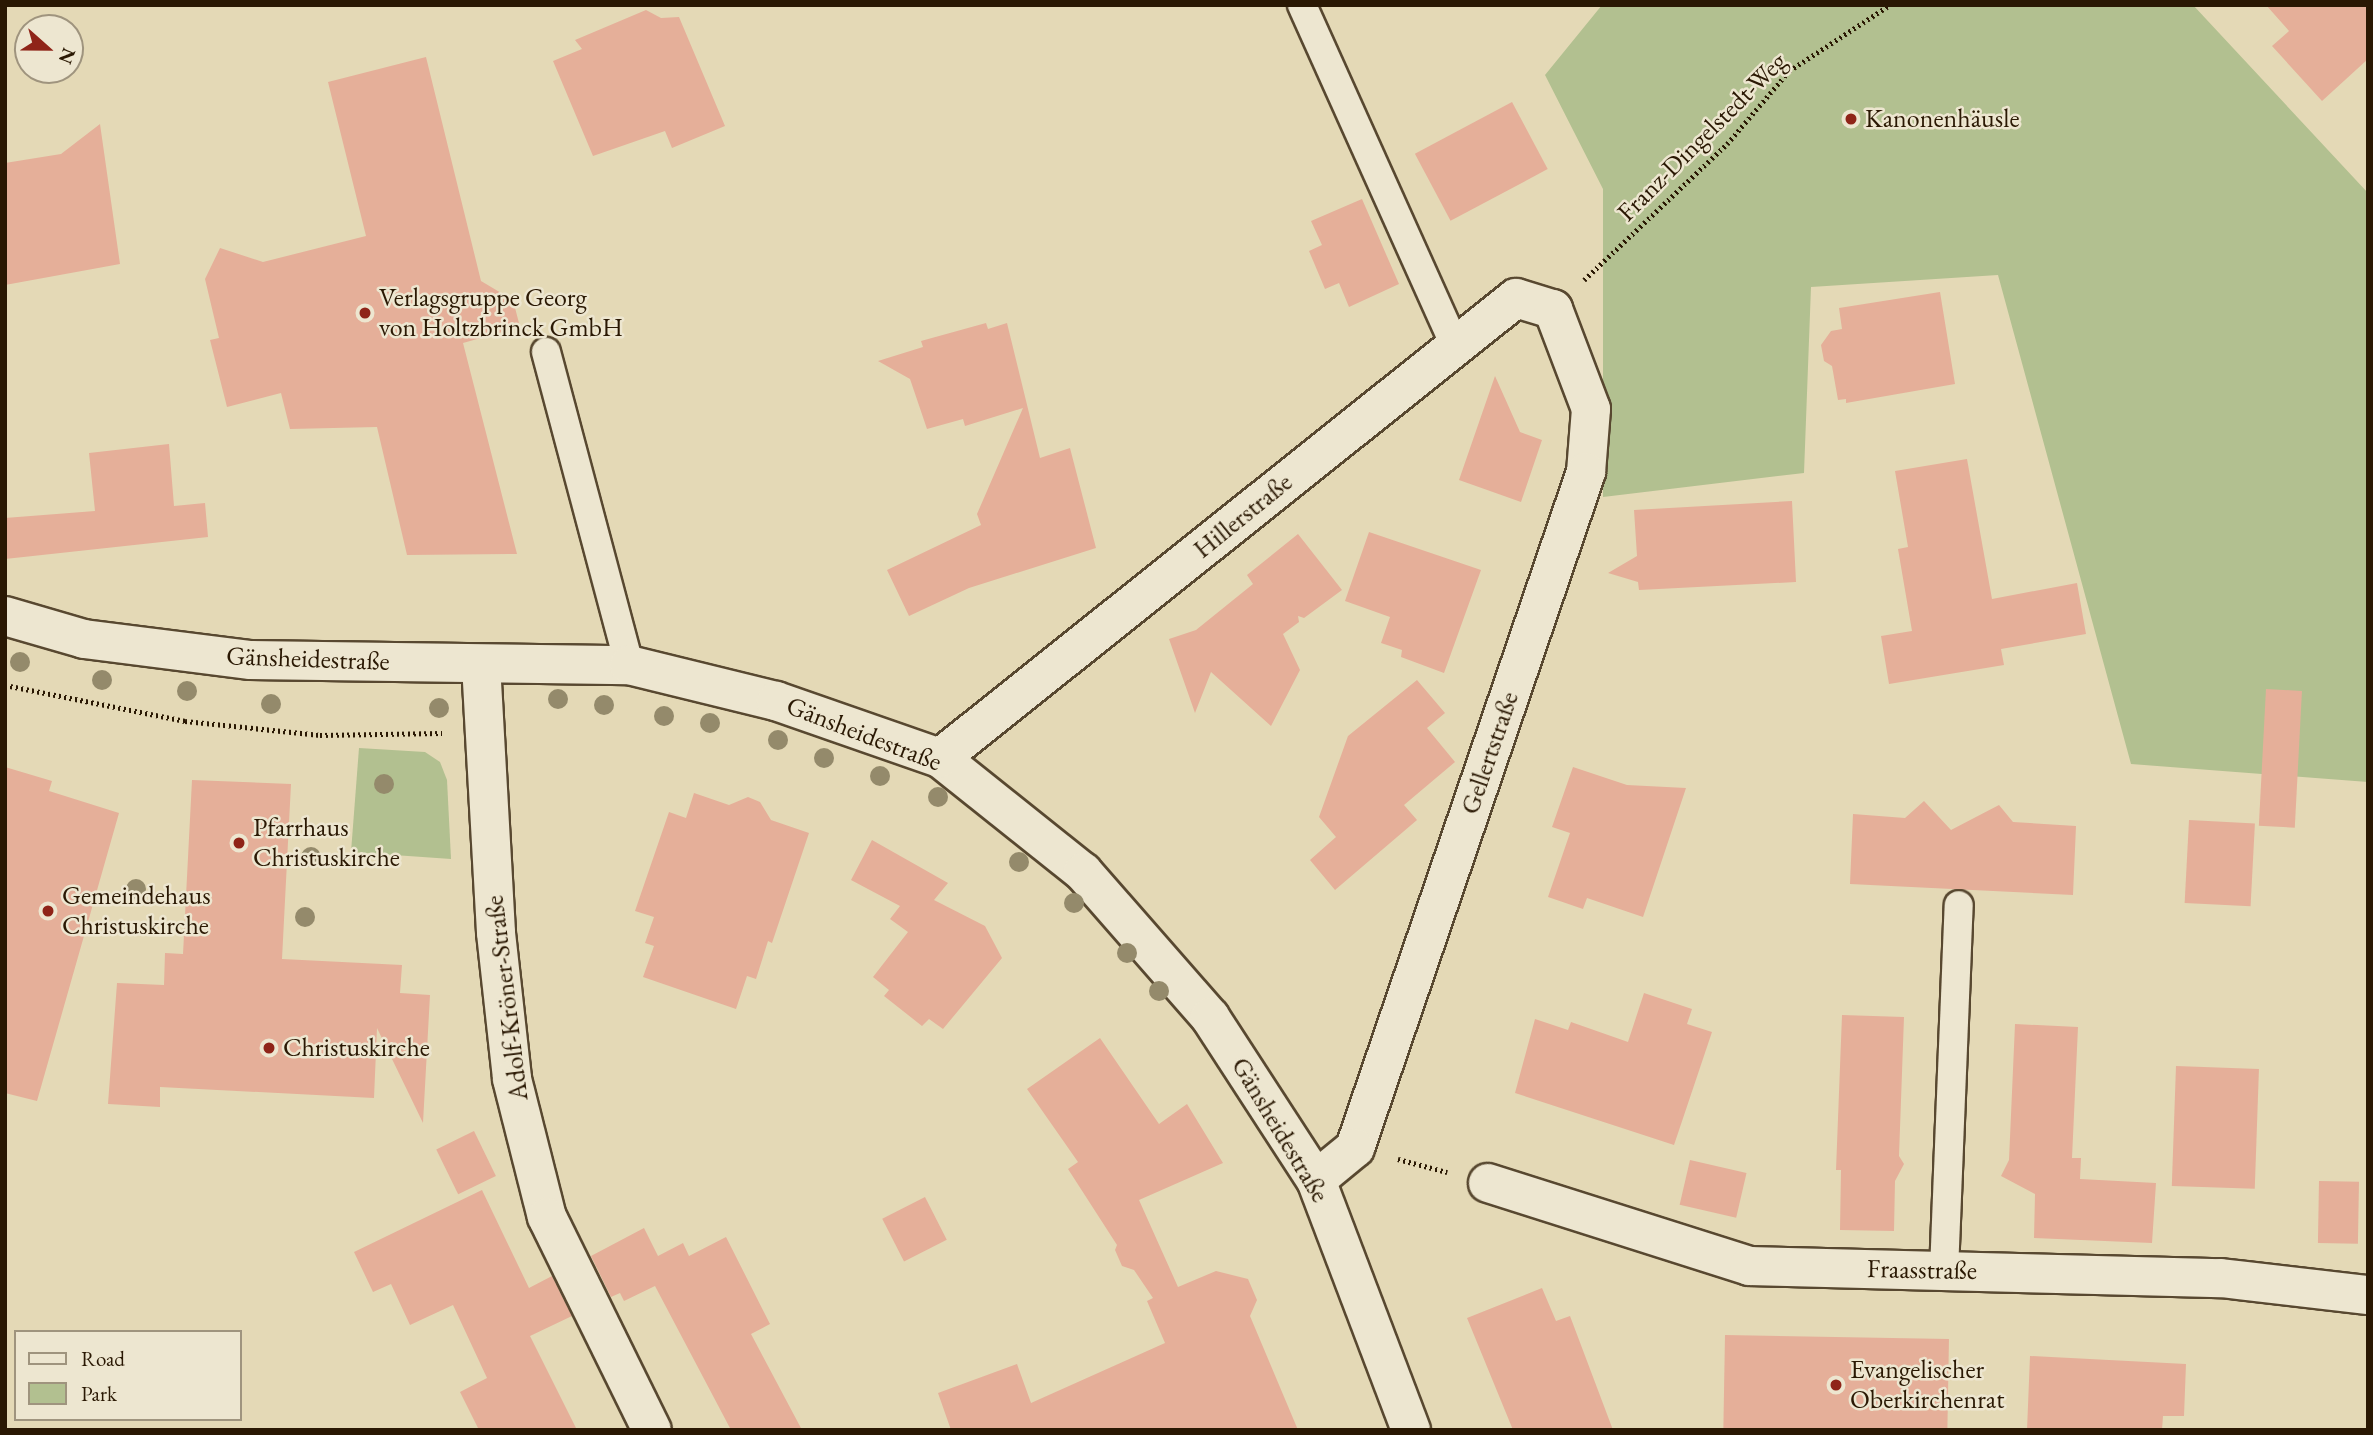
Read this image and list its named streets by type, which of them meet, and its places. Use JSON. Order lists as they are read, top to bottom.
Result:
{
  "streets": {
    "street": [
      "Hillerstraße",
      "Gänsheidestraße",
      "Gellertstraße",
      "Adolf-Kröner-Straße",
      "Fraasstraße"
    ],
    "path": ["Franz-Dingelstedt-Weg"]
  },
  "crossings": [
    ["Franz-Dingelstedt-Weg", "Hillerstraße"],
    ["Franz-Dingelstedt-Weg", "Gellertstraße"],
    ["Hillerstraße", "Gänsheidestraße"],
    ["Hillerstraße", "Gellertstraße"],
    ["Gänsheidestraße", "Adolf-Kröner-Straße"]
  ],
  "places": [
    "Kanonenhäusle",
    "Verlagsgruppe Georg von Holtzbrinck GmbH",
    "Pfarrhaus Christuskirche",
    "Gemeindehaus Christuskirche",
    "Christuskirche",
    "Evangelischer Oberkirchenrat"
  ],
  "legend": ["Road", "Park"],
  "north": "right"
}
